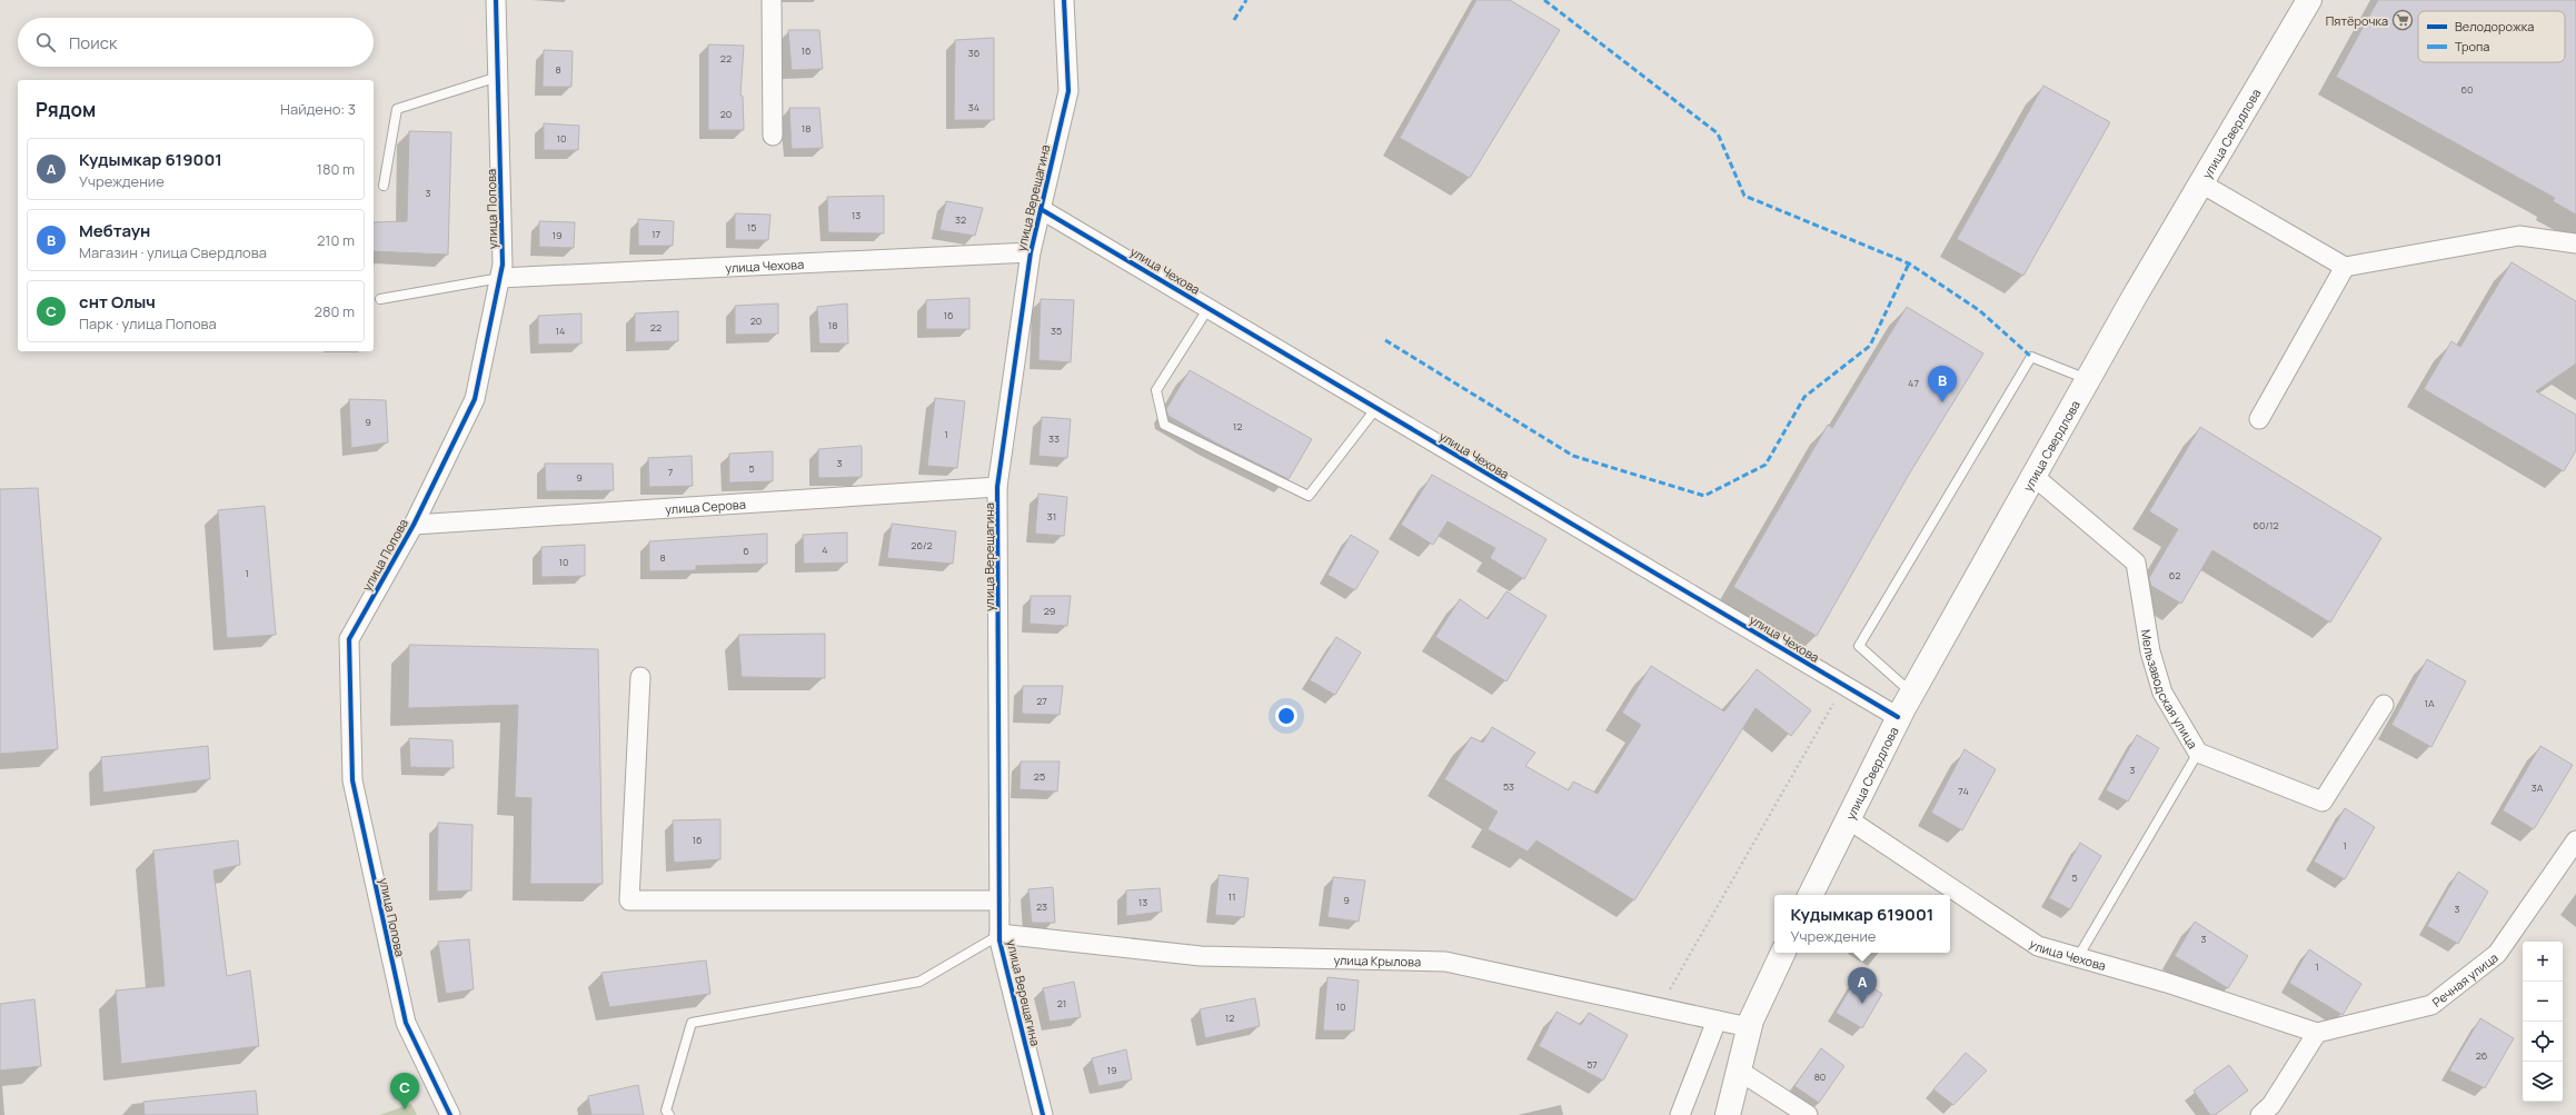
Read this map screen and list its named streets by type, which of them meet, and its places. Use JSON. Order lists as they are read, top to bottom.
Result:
{
  "streets": {
    "main road": ["улица Свердлова"],
    "street": [
      "улица Верещагина",
      "улица Попова",
      "улица Чехова",
      "улица Серова",
      "Мельзаводская улица",
      "улица Крылова",
      "Речная улица"
    ]
  },
  "crossings": [
    ["улица Свердлова", "улица Чехова"],
    ["улица Свердлова", "Мельзаводская улица"],
    ["улица Верещагина", "улица Чехова"],
    ["улица Верещагина", "улица Серова"],
    ["улица Верещагина", "улица Крылова"],
    ["улица Попова", "улица Чехова"],
    ["улица Попова", "улица Серова"],
    ["улица Чехова", "Речная улица"]
  ],
  "places": {
    "supermarket": ["Пятёрочка"]
  },
  "house_numbers": [
    "16",
    "36",
    "22",
    "8",
    "60",
    "34",
    "20",
    "18",
    "10",
    "3",
    "13",
    "32",
    "15",
    "17",
    "19",
    "16",
    "20",
    "18",
    "22",
    "14",
    "35",
    "47",
    "9",
    "12",
    "1",
    "33",
    "3",
    "5",
    "7",
    "9",
    "31",
    "60/12",
    "26/2",
    "4",
    "6",
    "8",
    "10",
    "1",
    "62",
    "29",
    "27",
    "1А",
    "3",
    "25",
    "53",
    "3А",
    "74",
    "16",
    "1",
    "5",
    "11",
    "9",
    "13",
    "23",
    "3",
    "3",
    "1",
    "21",
    "10",
    "12",
    "26",
    "57",
    "19",
    "80"
  ],
  "legend": ["Велодорожка", "Тропа"],
  "page": {
    "search": "Поиск",
    "heading": ["Рядом", "Найдено: 3"],
    "list": [
      {
        "mark": "A",
        "name": "Кудымкар 619001",
        "note": "Учреждение",
        "value": "180 m"
      },
      {
        "mark": "B",
        "name": "Мебтаун",
        "note": "Магазин · улица Свердлова",
        "value": "210 m"
      },
      {
        "mark": "C",
        "name": "снт Олыч",
        "note": "Парк · улица Попова",
        "value": "280 m"
      }
    ],
    "pins": ["B", "A", "C"],
    "popup": ["Кудымкар 619001", "Учреждение"],
    "map_buttons": ["+", "−"]
  }
}
